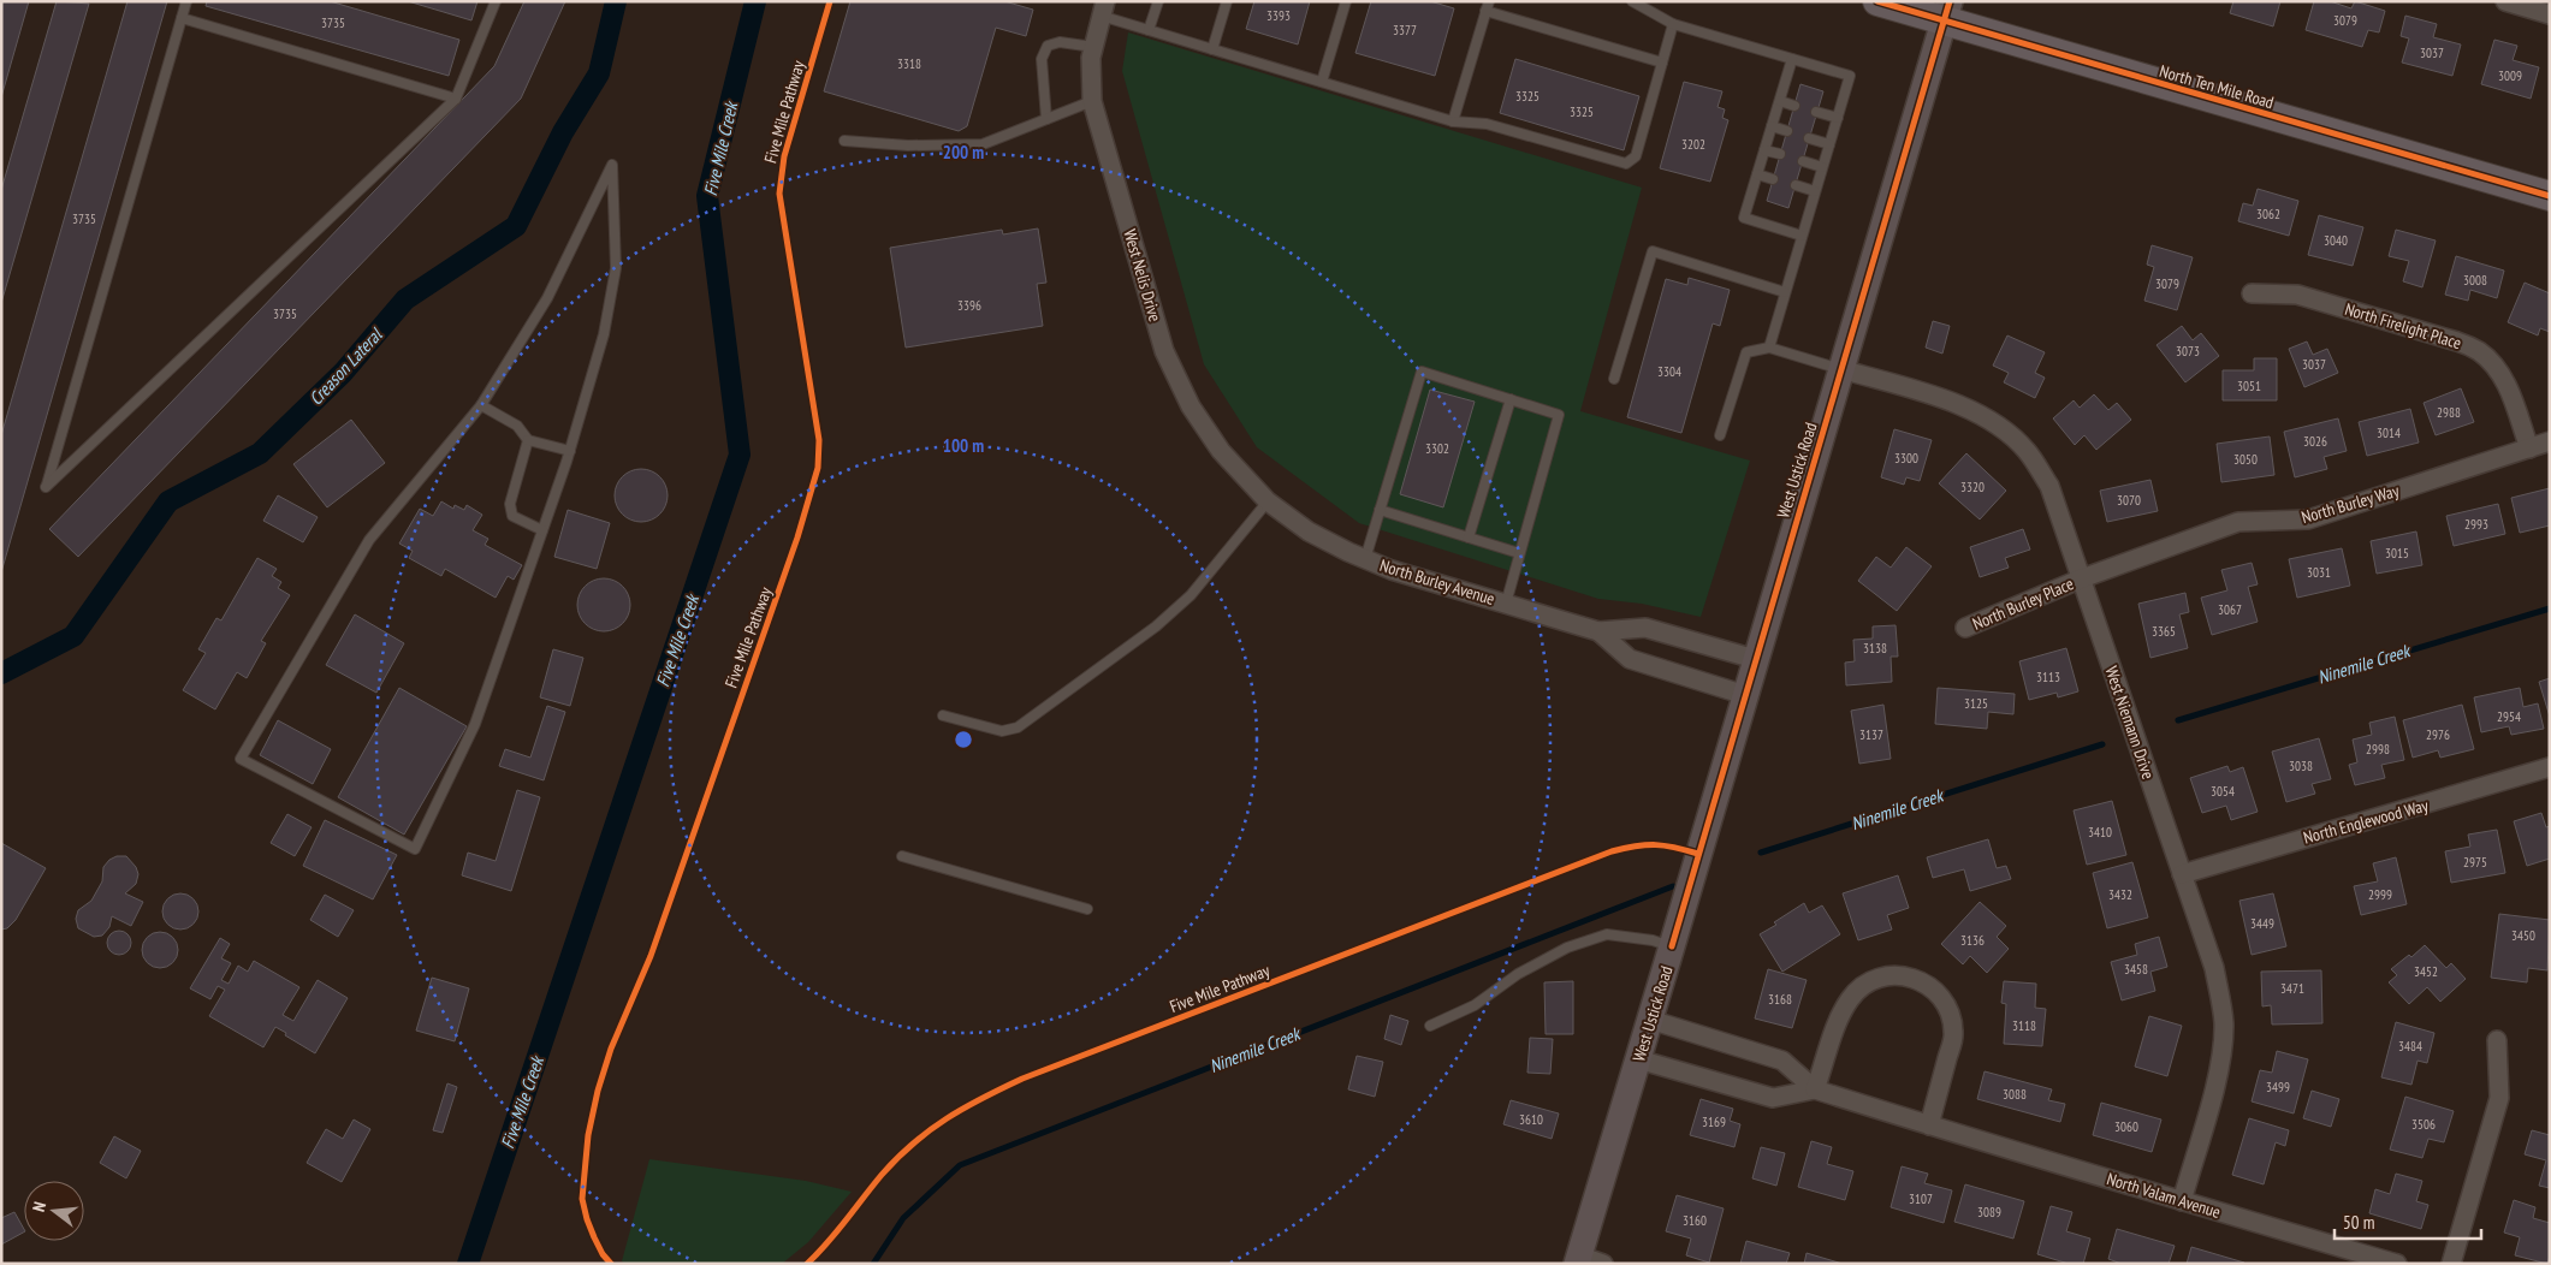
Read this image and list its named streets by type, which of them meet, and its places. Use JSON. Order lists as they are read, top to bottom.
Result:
{
  "streets": {
    "main road": ["North Ten Mile Road", "West Ustick Road"],
    "street": [
      "West Nelis Drive",
      "North Firelight Place",
      "North Burley Way",
      "North Burley Avenue",
      "North Burley Place",
      "West Niemann Drive",
      "North Englewood Way",
      "North Valam Avenue"
    ],
    "cycle path": ["Five Mile Pathway"]
  },
  "crossings": [
    ["North Ten Mile Road", "West Ustick Road"],
    ["West Nelis Drive", "North Burley Avenue"],
    ["North Firelight Place", "North Burley Way"],
    ["West Ustick Road", "North Burley Avenue"],
    ["West Ustick Road", "West Niemann Drive"],
    ["West Ustick Road", "North Valam Avenue"],
    ["North Burley Way", "North Burley Place"],
    ["North Burley Way", "West Niemann Drive"],
    ["North Burley Place", "West Niemann Drive"],
    ["West Niemann Drive", "North Englewood Way"],
    ["West Niemann Drive", "North Valam Avenue"]
  ],
  "water": ["Five Mile Creek", "Creason Lateral", "Ninemile Creek"],
  "house_numbers": [
    "3393",
    "3079",
    "3735",
    "3377",
    "3037",
    "3318",
    "3009",
    "3325",
    "3325",
    "3202",
    "3062",
    "3735",
    "3040",
    "3008",
    "3079",
    "3396",
    "3735",
    "3073",
    "3037",
    "3304",
    "3051",
    "2988",
    "3014",
    "3026",
    "3302",
    "3300",
    "3050",
    "3320",
    "3070",
    "2993",
    "3015",
    "3031",
    "3067",
    "3365",
    "3138",
    "3113",
    "3125",
    "2954",
    "3137",
    "2976",
    "2998",
    "3038",
    "3054",
    "3410",
    "2975",
    "3432",
    "2999",
    "3449",
    "3450",
    "3136",
    "3458",
    "3452",
    "3471",
    "3168",
    "3118",
    "3484",
    "3499",
    "3088",
    "3610",
    "3169",
    "3506",
    "3060",
    "3107",
    "3089",
    "3160"
  ],
  "scale_bar": "50 m",
  "north": "left",
  "rings": ["200 m", "100 m"]
}
